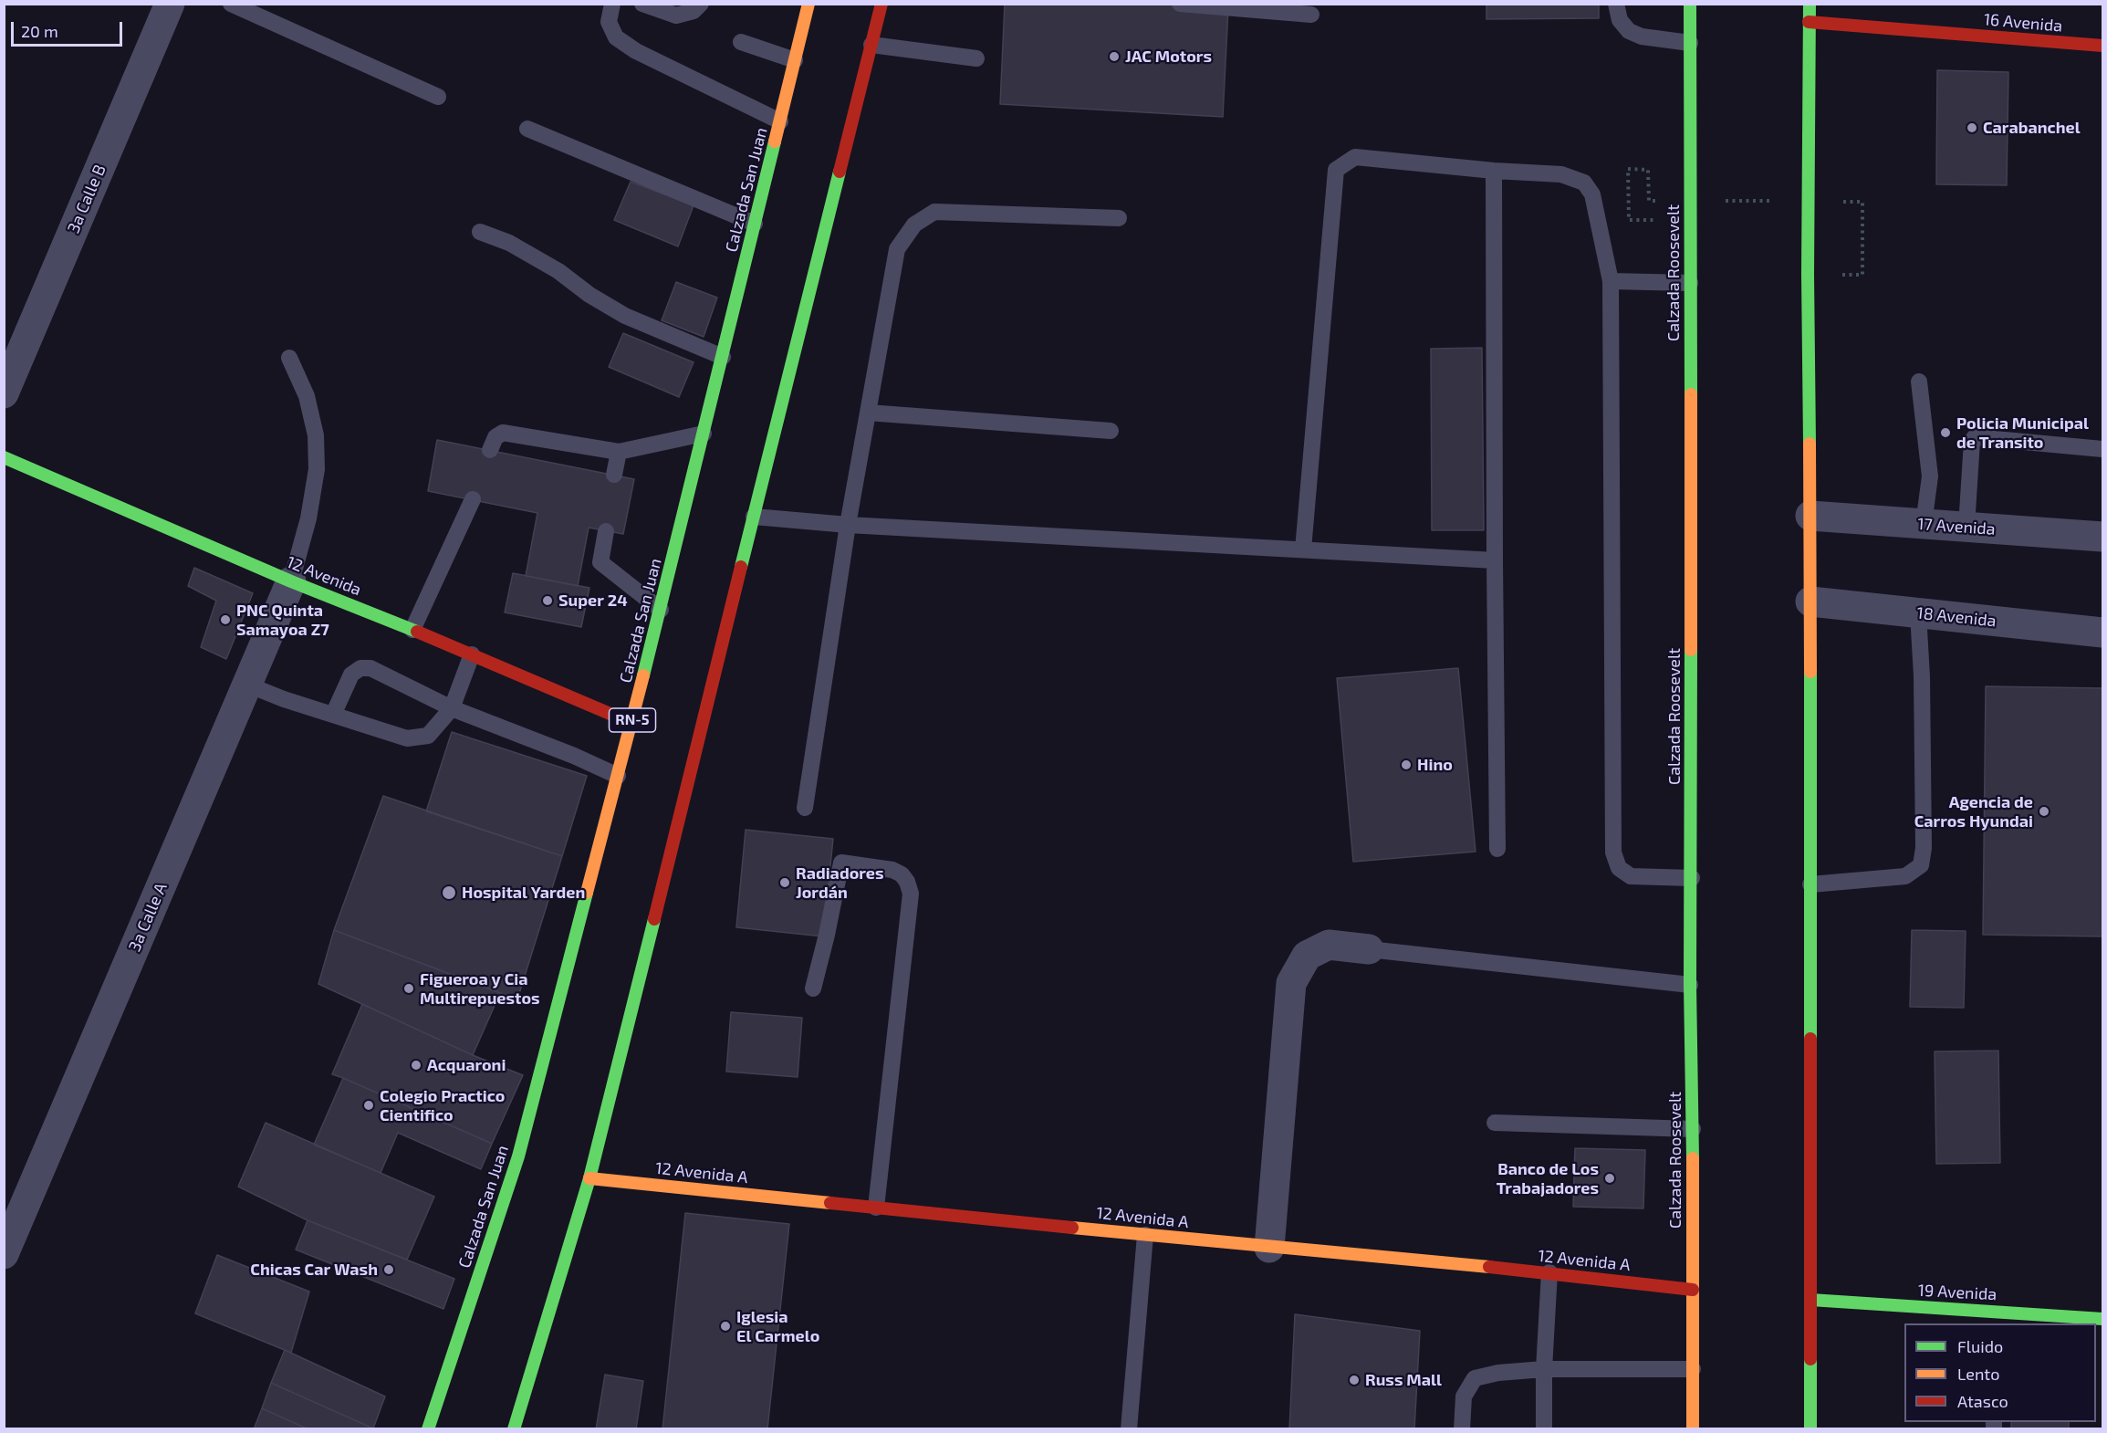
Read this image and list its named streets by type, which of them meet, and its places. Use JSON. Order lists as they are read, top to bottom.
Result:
{
  "streets": {
    "main road": [
      "16 Avenida",
      "Calzada San Juan",
      "Calzada Roosevelt",
      "12 Avenida",
      "RN-5",
      "12 Avenida A",
      "19 Avenida"
    ],
    "street": [
      "3a Calle B",
      "17 Avenida",
      "18 Avenida",
      "3a Calle A"
    ]
  },
  "crossings": [
    ["Calzada San Juan", "12 Avenida"],
    ["Calzada Roosevelt", "12 Avenida A"],
    ["12 Avenida", "3a Calle A"]
  ],
  "places": [
    "JAC Motors",
    "Carabanchel",
    "Policia Municipal de Transito",
    "Super 24",
    "PNC Quinta Samayoa Z7",
    "Hino",
    "Agencia de Carros Hyundai",
    "Radiadores Jordán",
    "Hospital Yarden",
    "Figueroa y Cia Multirepuestos",
    "Acquaroni",
    "Colegio Practico Cientifico",
    "Banco de Los Trabajadores",
    "Chicas Car Wash",
    "Iglesia El Carmelo",
    "Russ Mall"
  ],
  "legend": ["Fluido", "Lento", "Atasco"],
  "scale_bar": "20 m"
}
